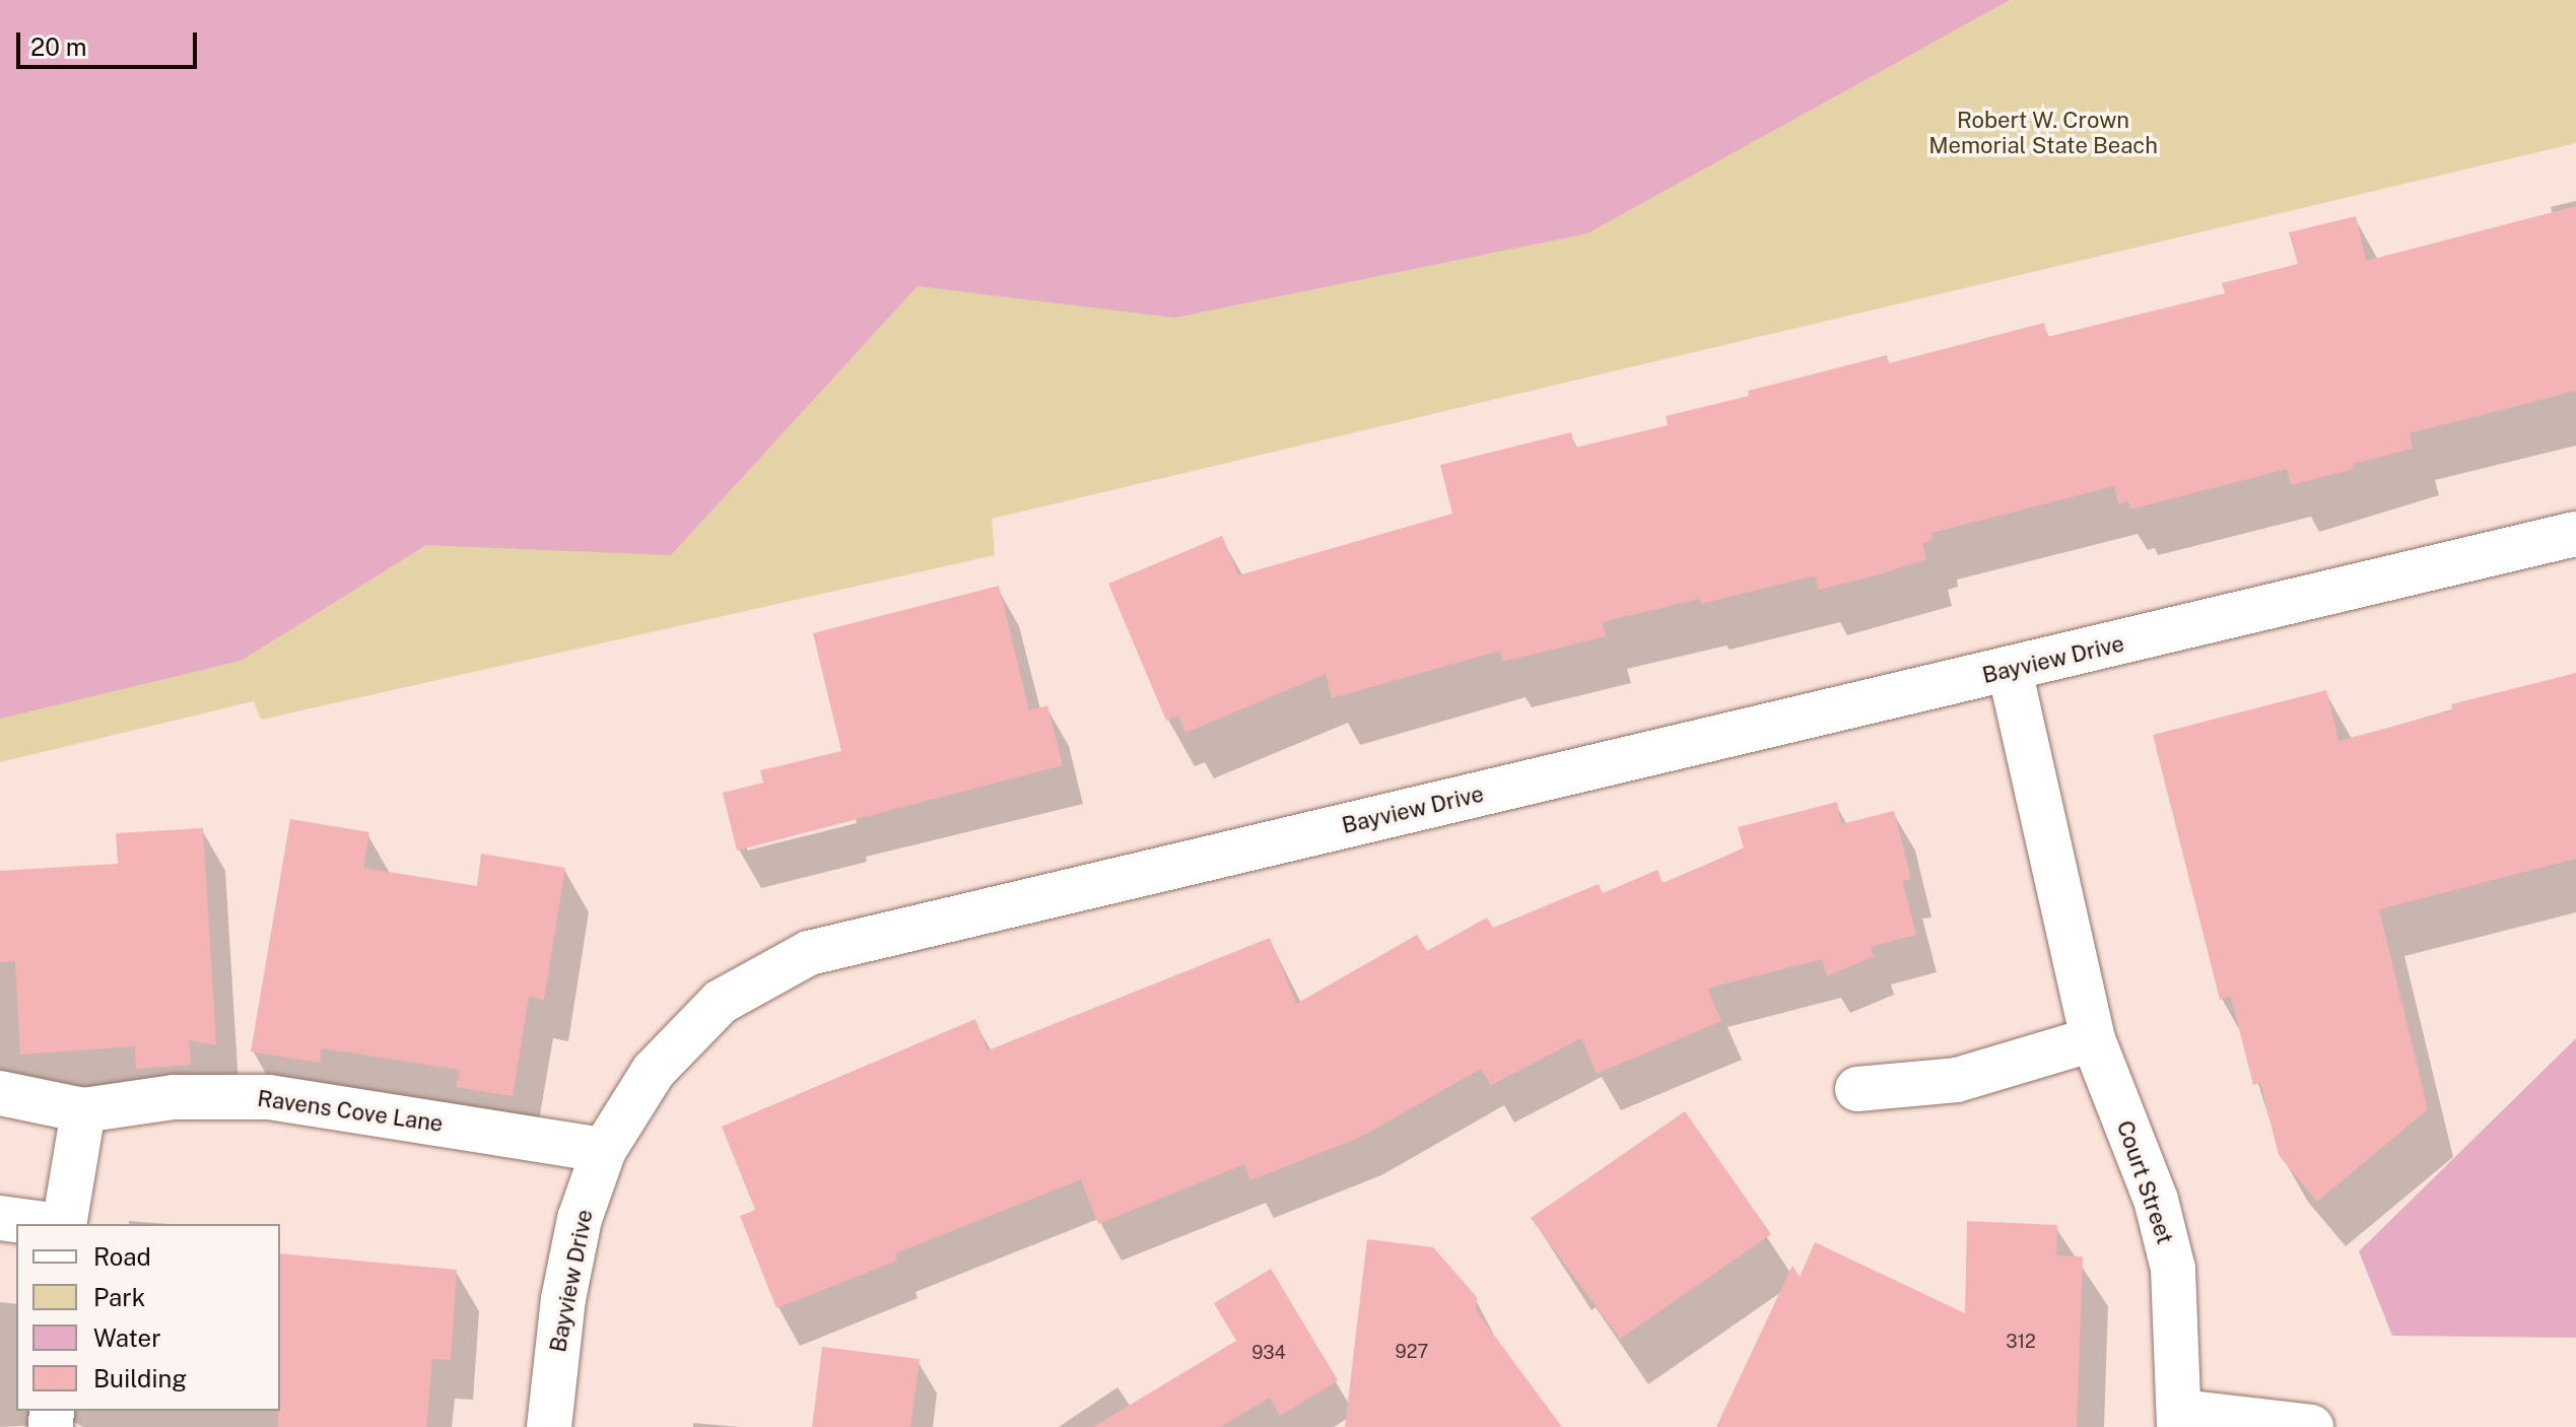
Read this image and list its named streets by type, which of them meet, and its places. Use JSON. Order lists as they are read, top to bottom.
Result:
{
  "streets": {
    "street": ["Bayview Drive", "Ravens Cove Lane", "Court Street"]
  },
  "crossings": [
    ["Bayview Drive", "Ravens Cove Lane"],
    ["Bayview Drive", "Court Street"]
  ],
  "parks": ["Robert W. Crown Memorial State Beach"],
  "house_numbers": ["312", "927", "934"],
  "legend": [
    "Road",
    "Park",
    "Water",
    "Building"
  ],
  "scale_bar": "20 m"
}
